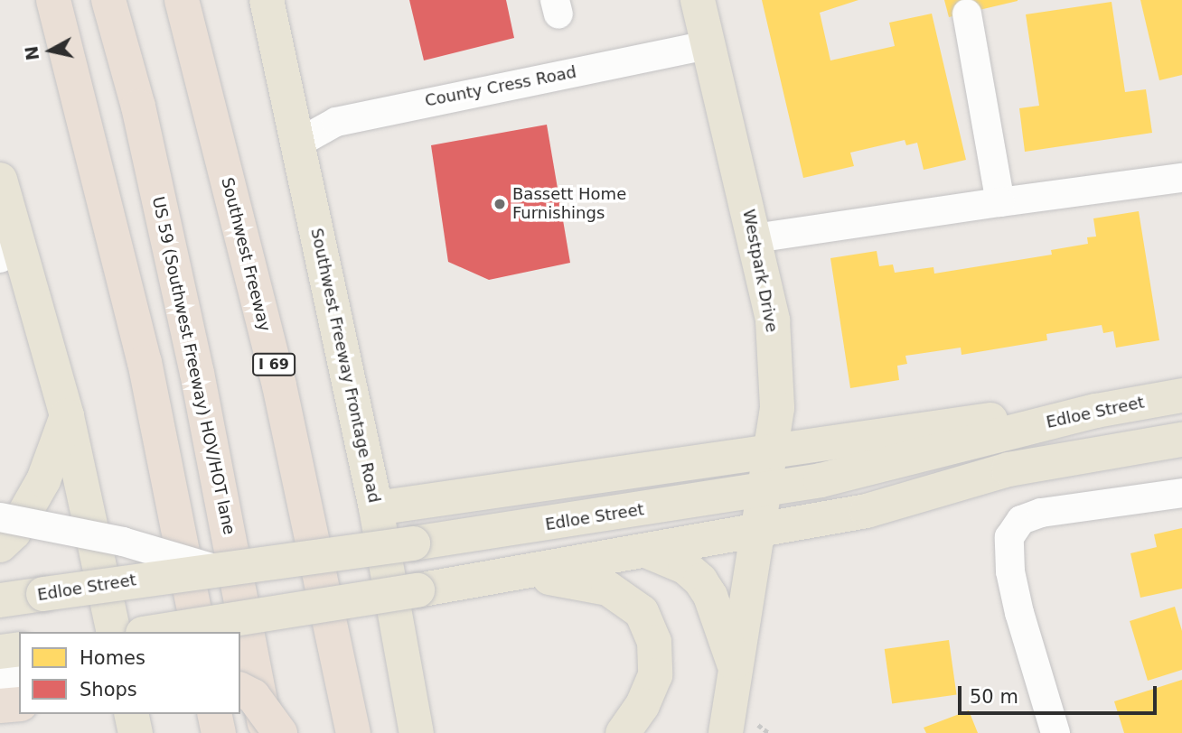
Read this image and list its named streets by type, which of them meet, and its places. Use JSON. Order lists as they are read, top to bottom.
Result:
{
  "streets": {
    "highway": ["Southwest Freeway", "I 69", "US 59 (Southwest Freeway) HOV/HOT lane"],
    "main road": ["Westpark Drive", "Southwest Freeway Frontage Road", "Edloe Street"],
    "street": ["County Cress Road"]
  },
  "crossings": [
    ["County Cress Road", "Westpark Drive"],
    ["County Cress Road", "Southwest Freeway Frontage Road"],
    ["Westpark Drive", "Edloe Street"]
  ],
  "places": ["Bassett Home Furnishings"],
  "legend": ["Homes", "Shops"],
  "scale_bar": "50 m",
  "north": "left"
}
